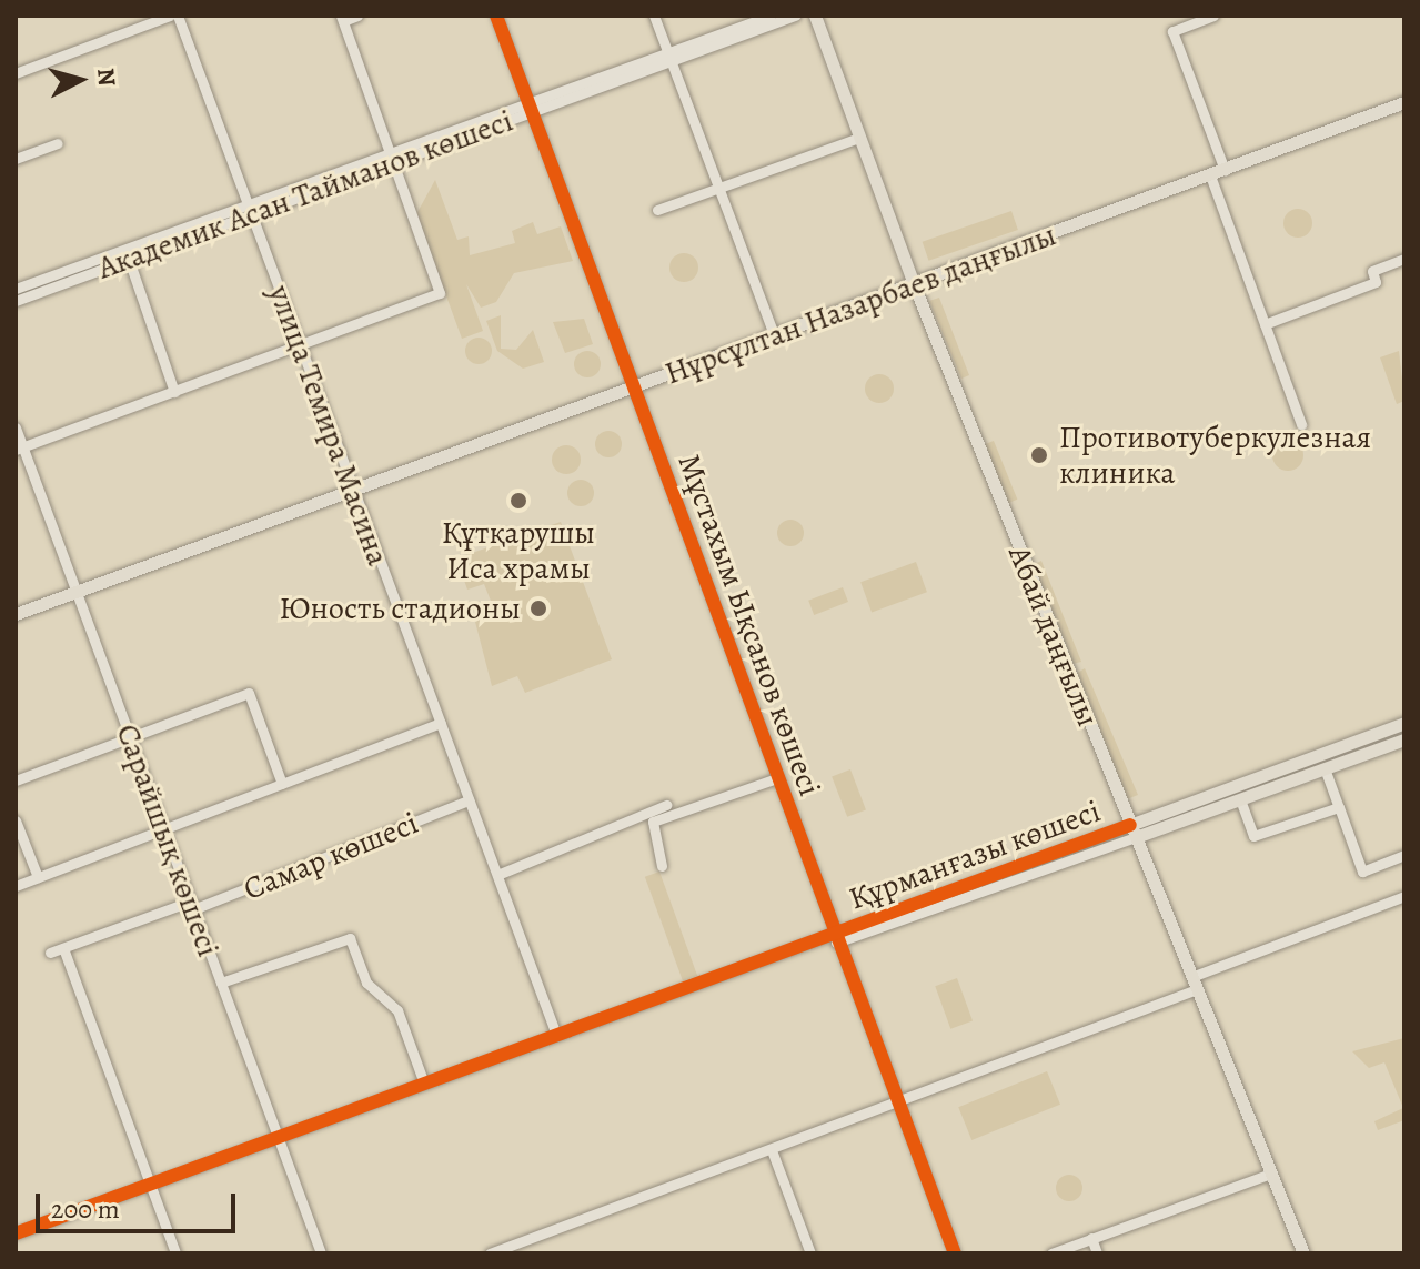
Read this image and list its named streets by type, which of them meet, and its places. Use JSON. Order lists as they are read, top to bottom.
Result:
{
  "streets": {
    "main road": ["Нұрсұлтан Назарбаев даңғылы", "Абай даңғылы", "Құрманғазы көшесі"],
    "street": [
      "Академик Асан Тайманов көшесі",
      "улица Темира Масина",
      "Мұстахым Ықсанов көшесі",
      "Сарайшық көшесі",
      "Самар көшесі"
    ]
  },
  "crossings": [
    ["Академик Асан Тайманов көшесі", "улица Темира Масина"],
    ["Академик Асан Тайманов көшесі", "Мұстахым Ықсанов көшесі"],
    ["Нұрсұлтан Назарбаев даңғылы", "улица Темира Масина"],
    ["Нұрсұлтан Назарбаев даңғылы", "Мұстахым Ықсанов көшесі"],
    ["Нұрсұлтан Назарбаев даңғылы", "Абай даңғылы"],
    ["Нұрсұлтан Назарбаев даңғылы", "Сарайшық көшесі"],
    ["улица Темира Масина", "Самар көшесі"],
    ["Абай даңғылы", "Құрманғазы көшесі"],
    ["Сарайшық көшесі", "Самар көшесі"]
  ],
  "places": ["Противотуберкулезная клиника", "Құтқарушы Иса храмы", "Юность стадионы"],
  "scale_bar": "200 m",
  "north": "right"
}
